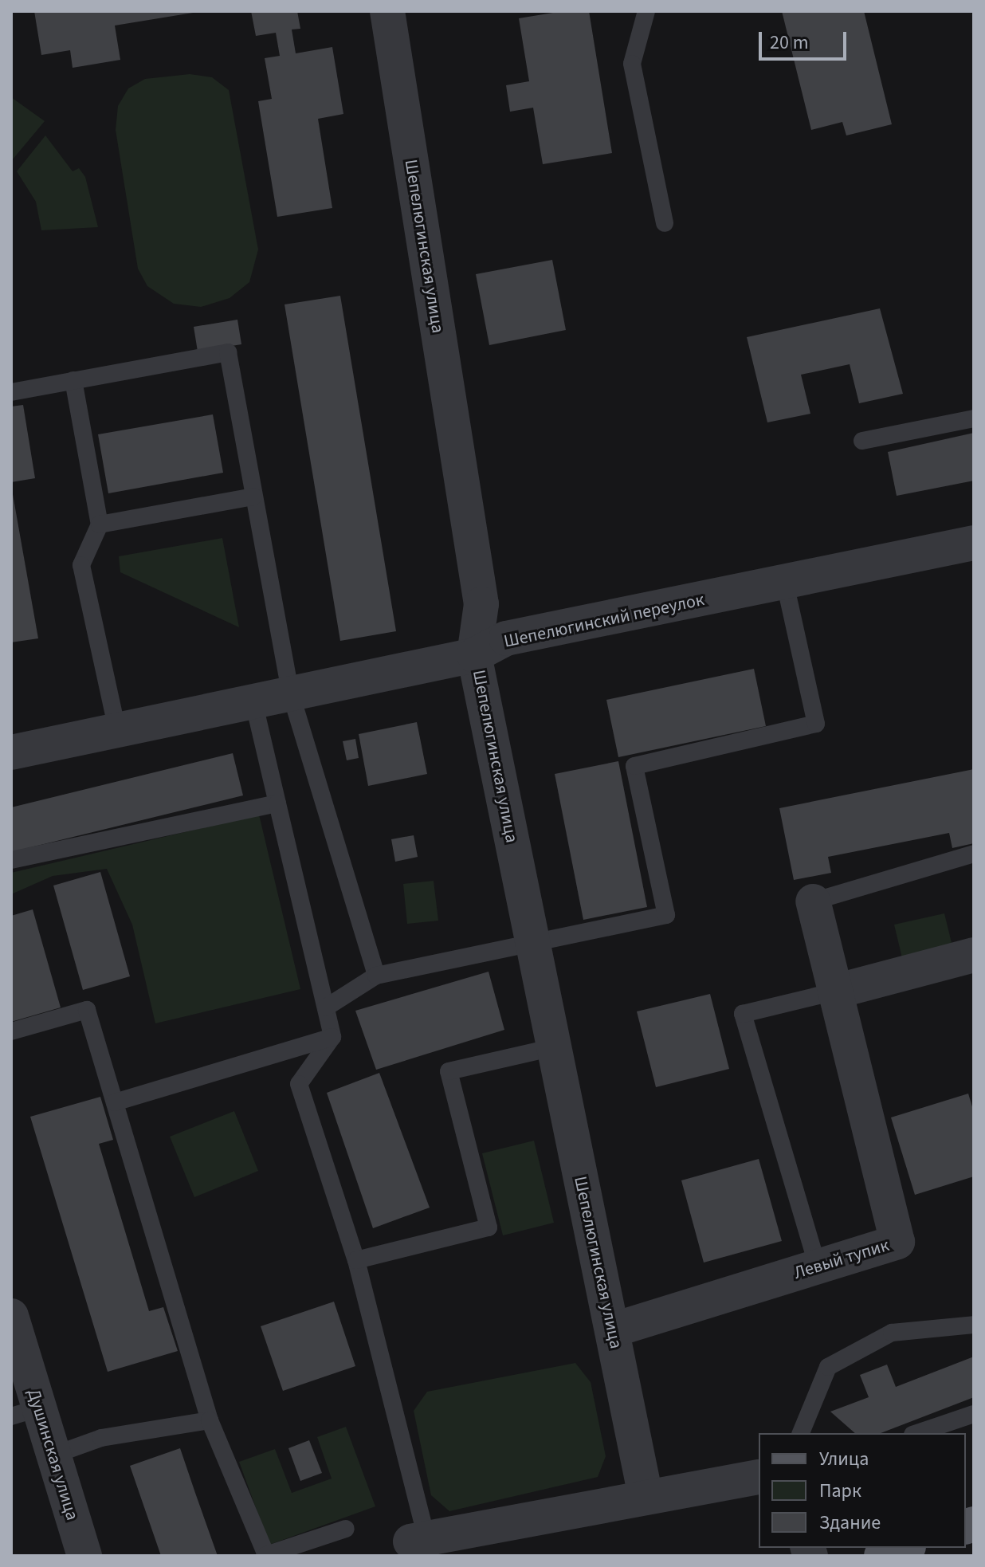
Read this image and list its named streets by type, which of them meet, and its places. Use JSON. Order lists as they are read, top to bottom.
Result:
{
  "streets": {
    "street": [
      "Шепелюгинская улица",
      "Шепелюгинский переулок",
      "Левый тупик",
      "Душинская улица"
    ]
  },
  "crossings": [
    ["Шепелюгинская улица", "Шепелюгинский переулок"],
    ["Шепелюгинская улица", "Левый тупик"]
  ],
  "legend": ["Улица", "Парк", "Здание"],
  "scale_bar": "20 m"
}
